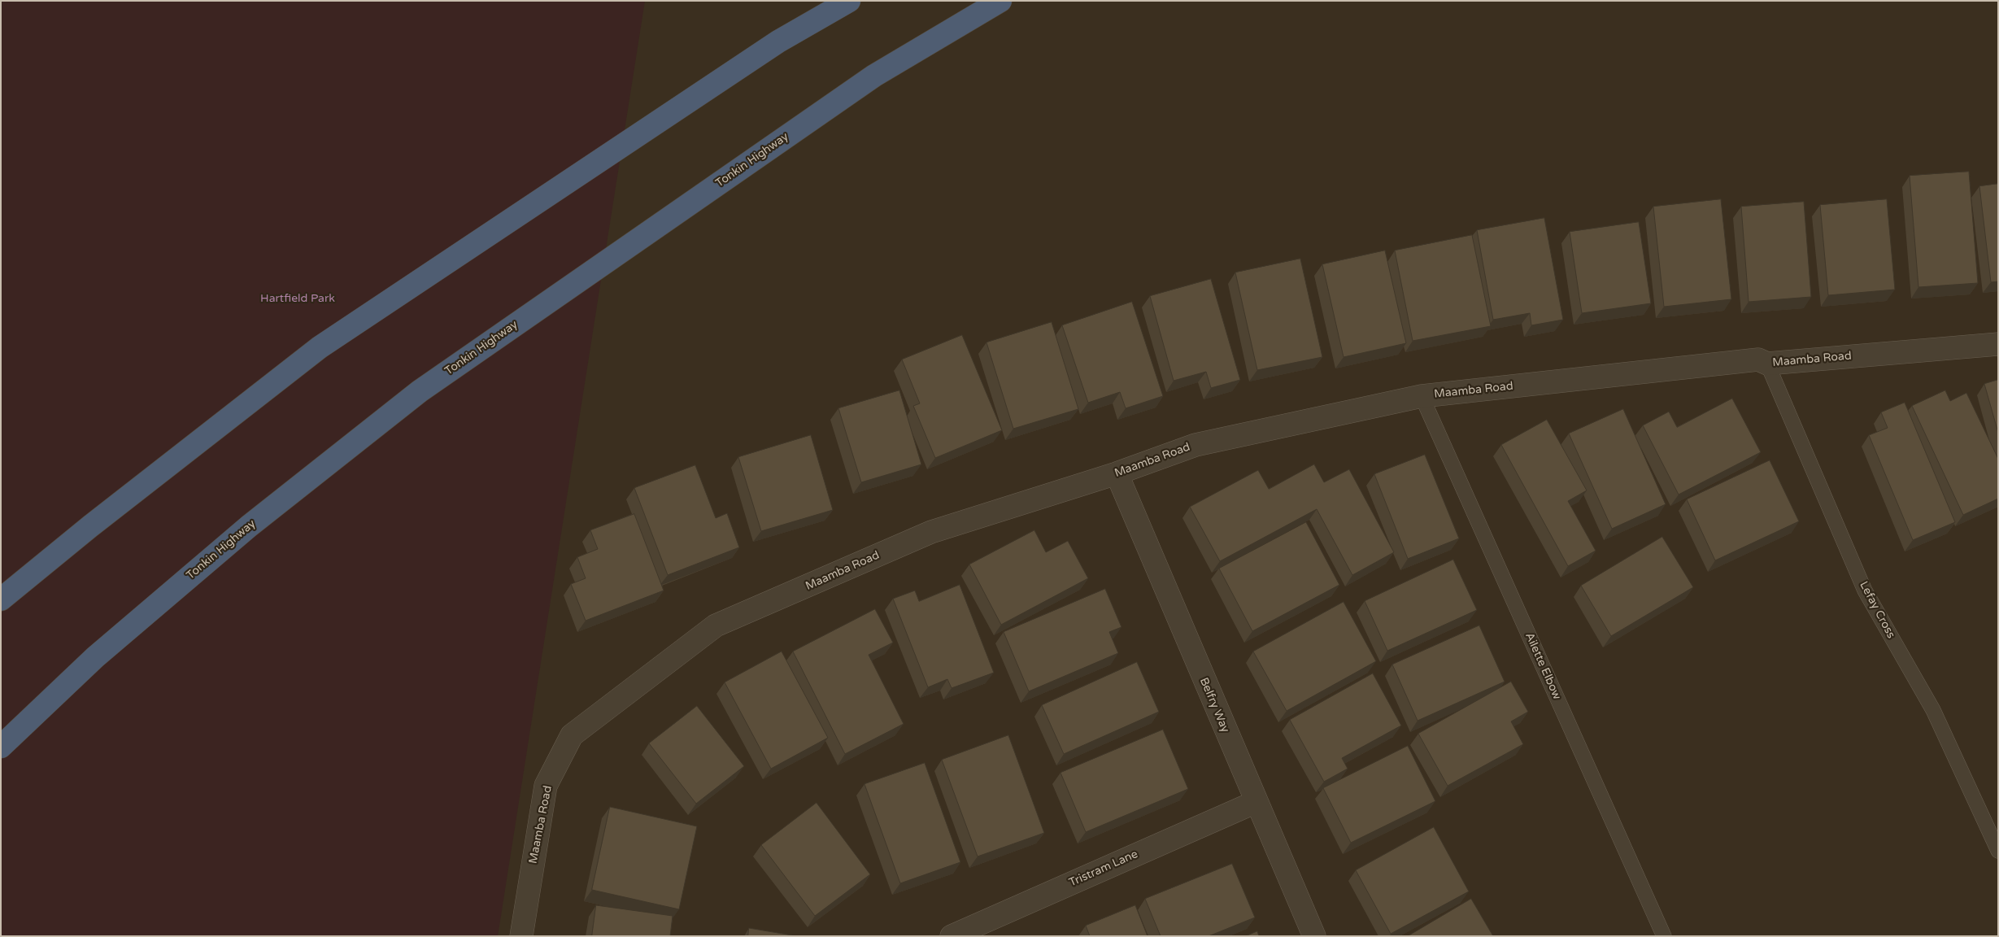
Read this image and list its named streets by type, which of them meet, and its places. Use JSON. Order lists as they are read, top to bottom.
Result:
{
  "streets": {
    "highway": ["Tonkin Highway"],
    "street": ["Maamba Road", "Belfry Way", "Tristram Lane"],
    "lane": ["Lefay Cross", "Ailette Elbow"]
  },
  "crossings": [
    ["Maamba Road", "Lefay Cross"],
    ["Maamba Road", "Ailette Elbow"],
    ["Maamba Road", "Belfry Way"],
    ["Belfry Way", "Tristram Lane"]
  ],
  "parks": ["Hartfield Park"]
}
